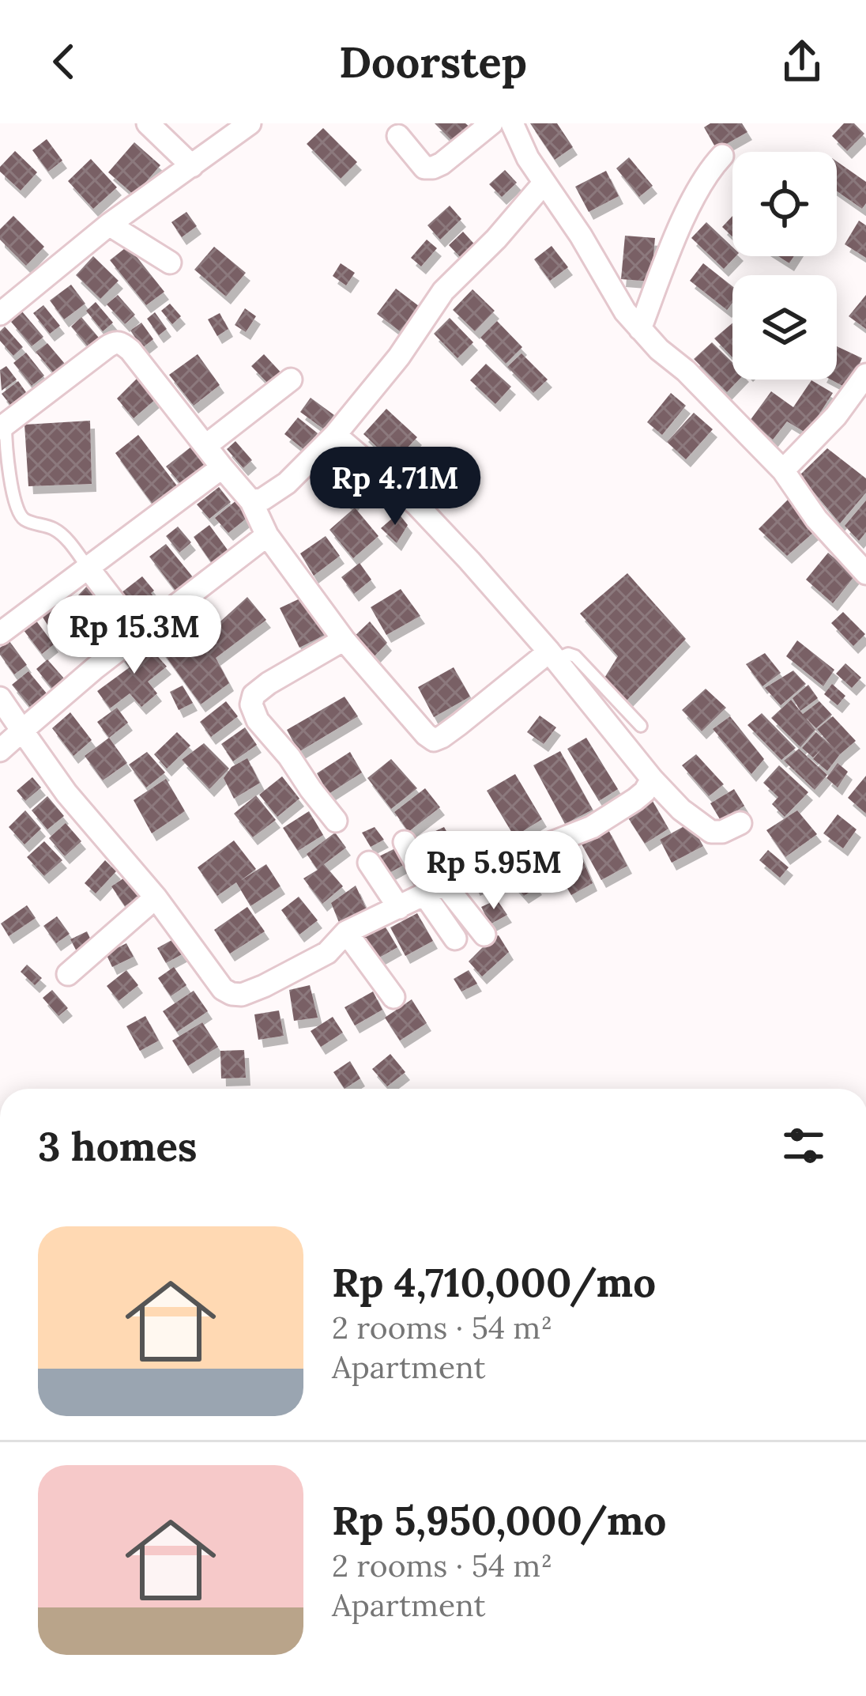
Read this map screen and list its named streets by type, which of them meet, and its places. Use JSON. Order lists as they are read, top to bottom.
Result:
{
  "page": {
    "header": "Doorstep",
    "price": ["Rp 4.71M", "Rp 15.3M", "Rp 5.95M"],
    "heading": "3 homes",
    "list": [
      {
        "name": "Rp 4,710,000/mo",
        "note": "2 rooms · 54 m² · Apartment"
      },
      {
        "name": "Rp 5,950,000/mo",
        "note": "2 rooms · 54 m² · Apartment"
      }
    ]
  }
}
